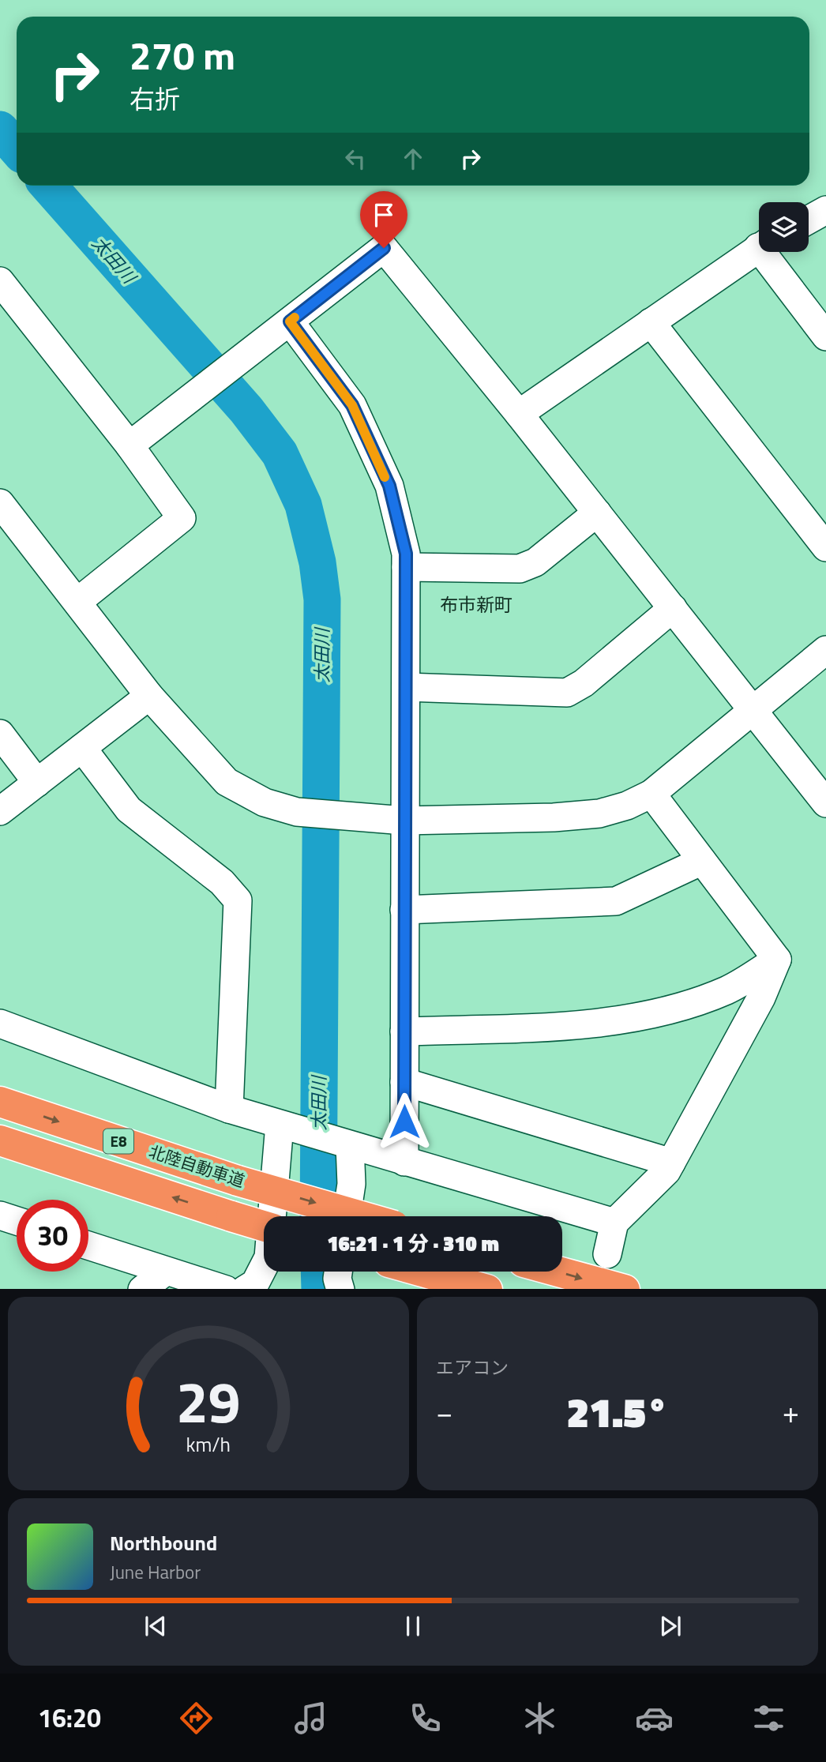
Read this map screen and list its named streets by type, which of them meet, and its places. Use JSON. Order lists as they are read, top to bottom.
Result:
{
  "streets": {
    "highway": ["E8", "北陸自動車道"]
  },
  "districts": ["布市新町"],
  "water": ["太田川"],
  "page": {
    "turn": ["270 m", "右折"],
    "limit": "30",
    "trip": "16:21 · 1 分 · 310 m",
    "tile": "エアコン",
    "heat": ["−", "21.5°", "+"],
    "song": ["Northbound", "June Harbor"],
    "tabs": "16:20",
    "gauge": ["29", "km/h"]
  }
}
